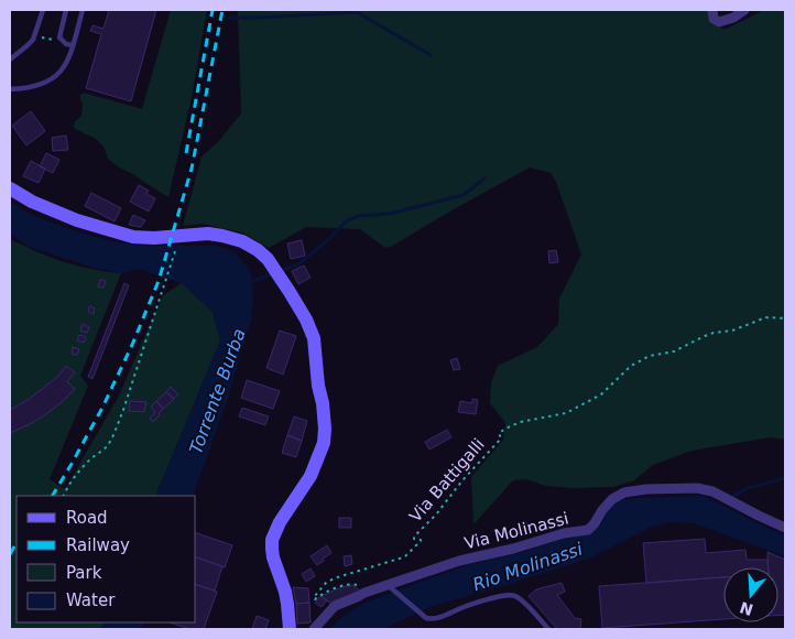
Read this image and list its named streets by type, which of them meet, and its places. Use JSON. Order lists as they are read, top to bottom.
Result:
{
  "streets": {
    "street": ["Via Molinassi"],
    "path": ["Via Battigalli"]
  },
  "crossings": [
    ["Via Battigalli", "Via Molinassi"]
  ],
  "water": ["Torrente Burba", "Rio Molinassi"],
  "legend": [
    "Road",
    "Railway",
    "Park",
    "Water"
  ],
  "north": "bottom"
}
